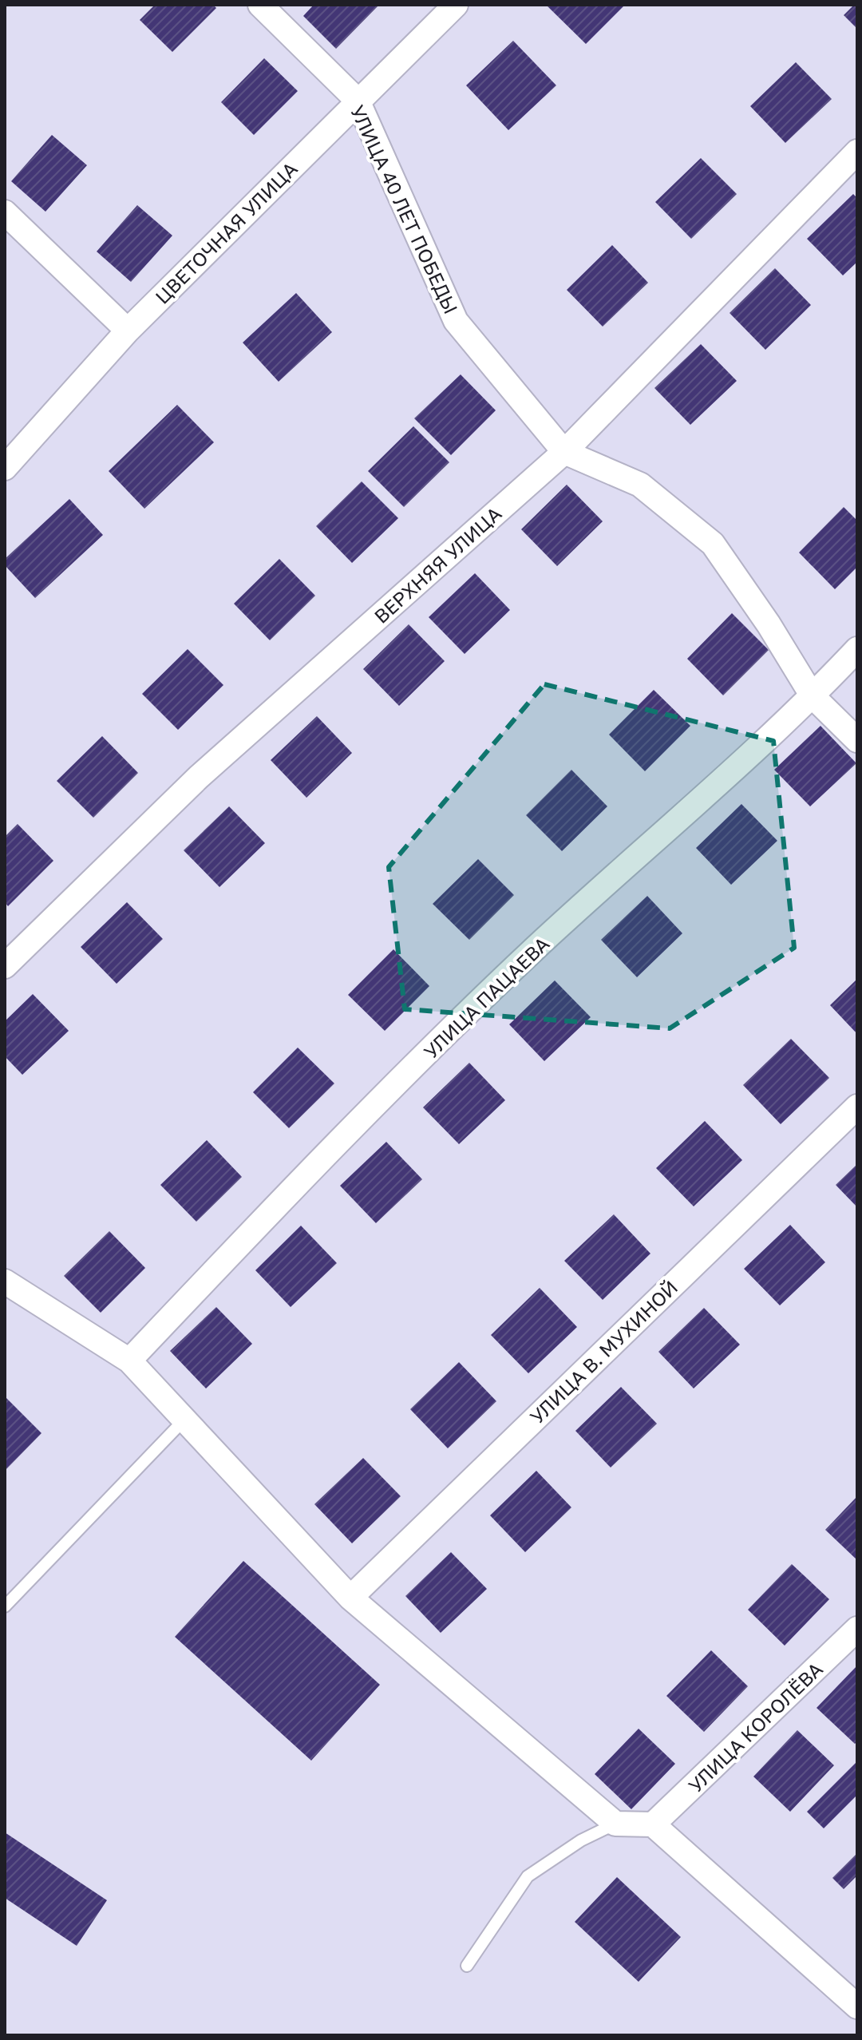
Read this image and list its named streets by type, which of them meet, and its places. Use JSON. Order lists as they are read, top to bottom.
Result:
{
  "streets": {
    "street": [
      "УЛИЦА 40 ЛЕТ ПОБЕДЫ",
      "ЦВЕТОЧНАЯ УЛИЦА",
      "ВЕРХНЯЯ УЛИЦА",
      "УЛИЦА ПАЦАЕВА",
      "УЛИЦА В. МУХИНОЙ",
      "УЛИЦА КОРОЛЁВА"
    ]
  },
  "crossings": [
    ["УЛИЦА 40 ЛЕТ ПОБЕДЫ", "ЦВЕТОЧНАЯ УЛИЦА"],
    ["УЛИЦА 40 ЛЕТ ПОБЕДЫ", "ВЕРХНЯЯ УЛИЦА"],
    ["УЛИЦА 40 ЛЕТ ПОБЕДЫ", "УЛИЦА ПАЦАЕВА"]
  ]
}
